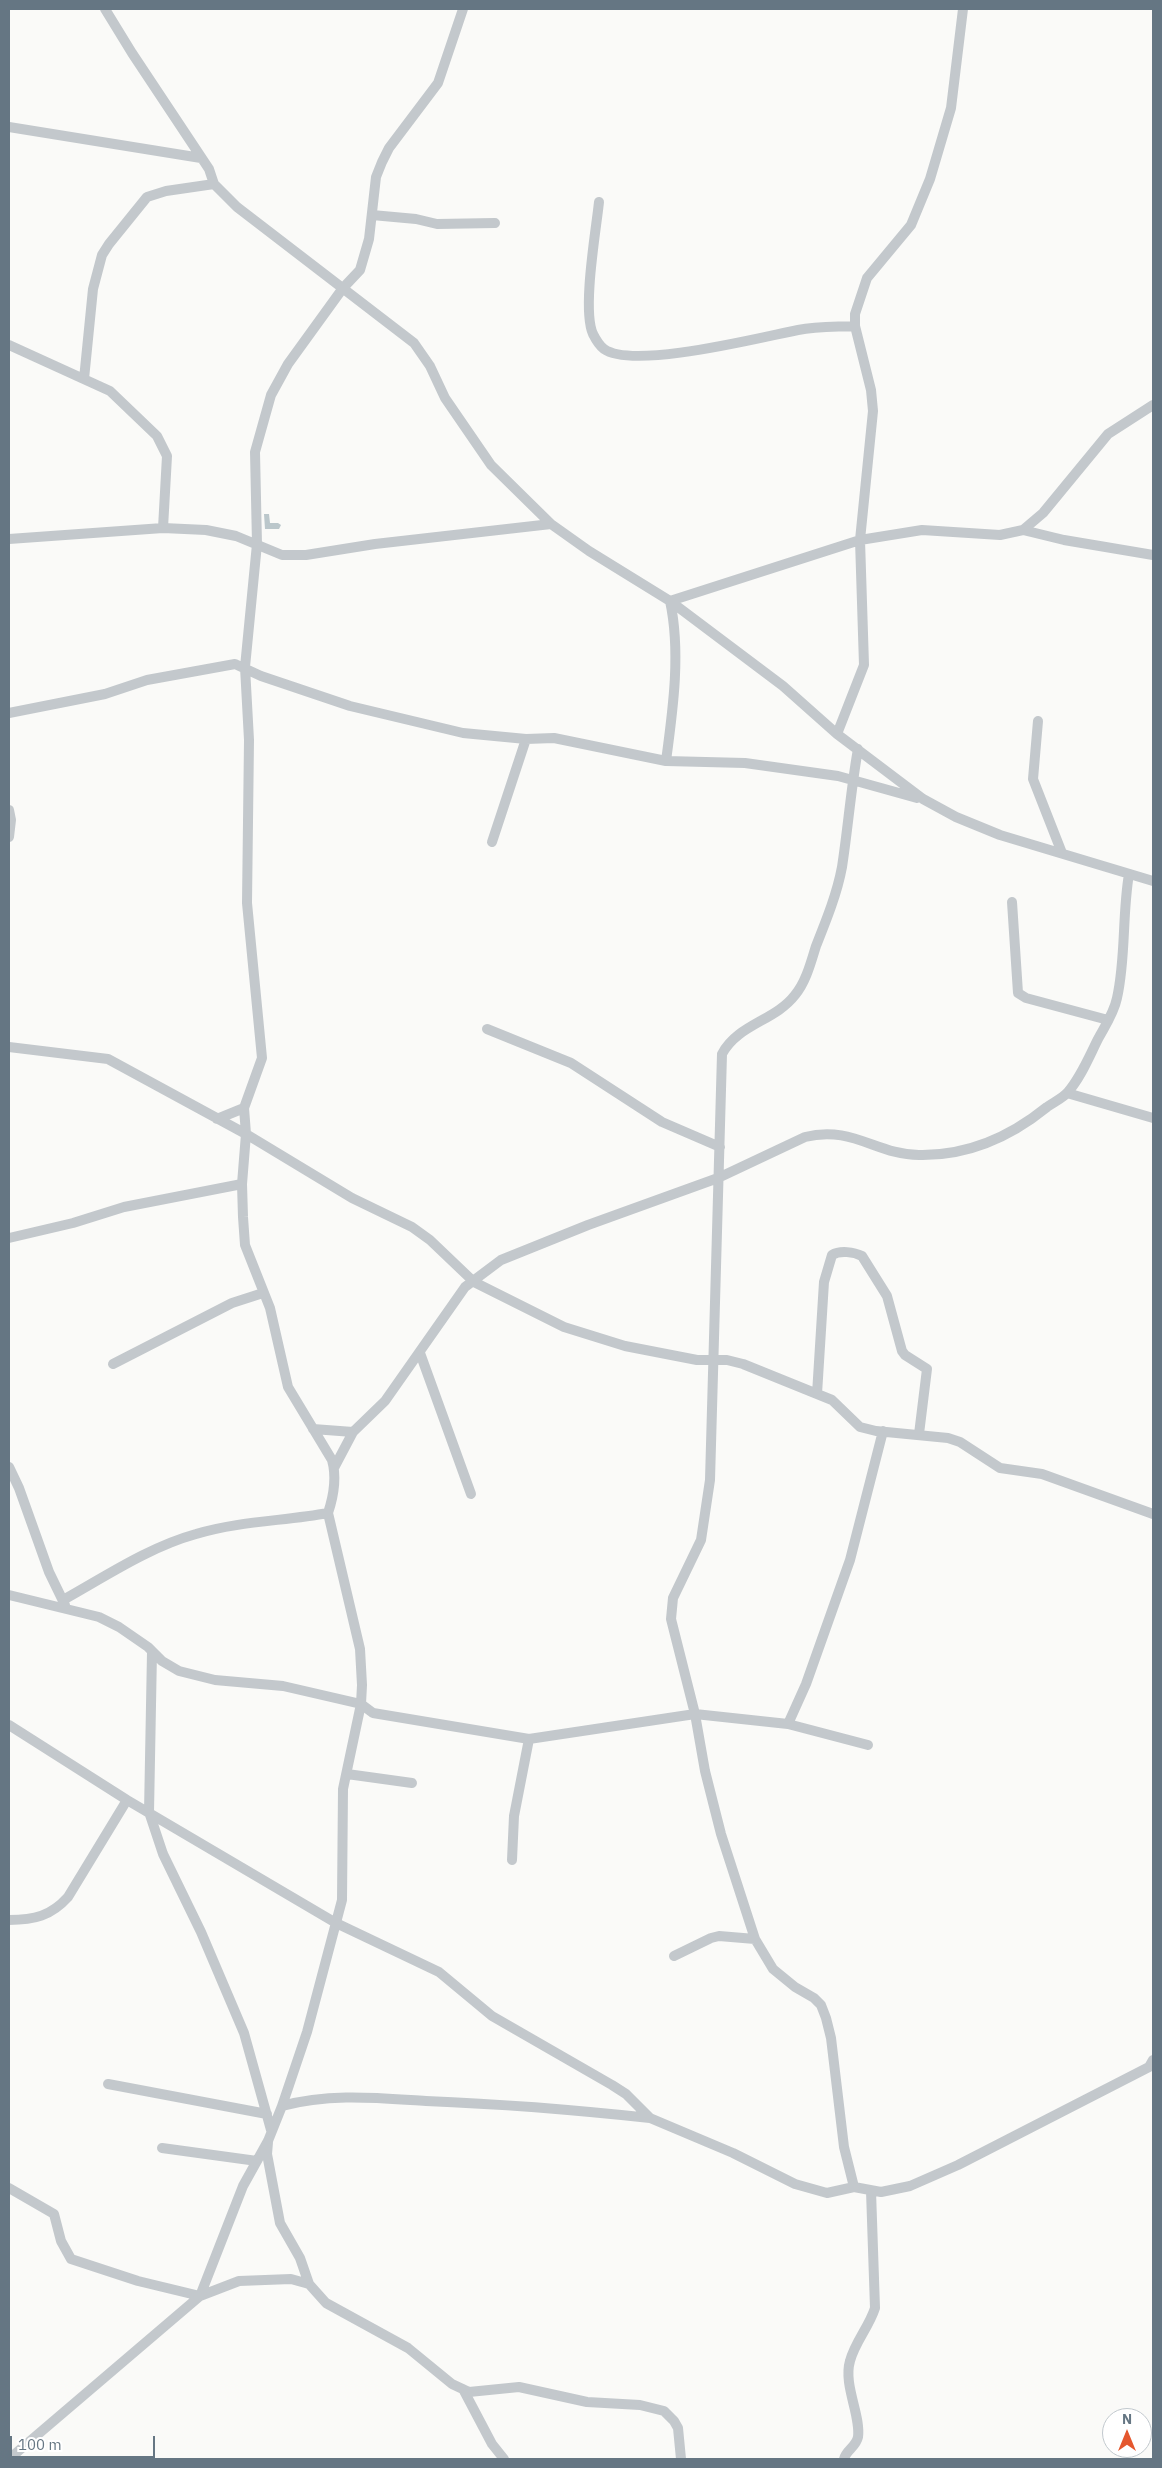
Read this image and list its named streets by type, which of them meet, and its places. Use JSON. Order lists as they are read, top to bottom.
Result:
{
  "scale_bar": "100 m",
  "north": "top"
}
